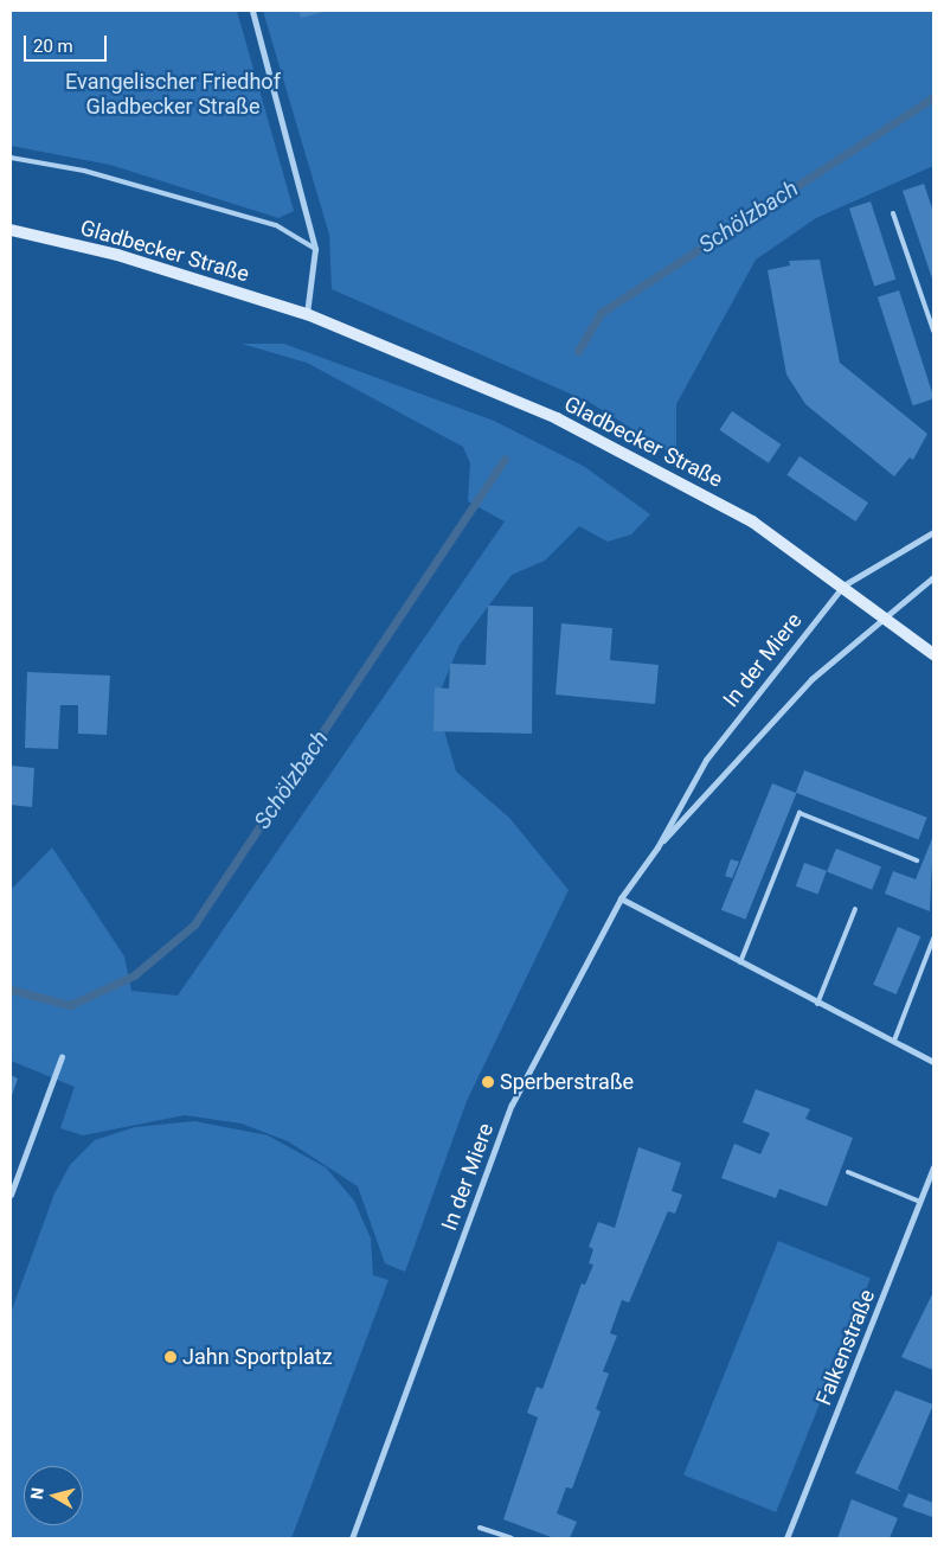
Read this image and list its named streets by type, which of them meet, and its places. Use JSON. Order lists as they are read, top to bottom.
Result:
{
  "streets": {
    "main road": ["Gladbecker Straße"],
    "street": ["In der Miere", "Falkenstraße"]
  },
  "crossings": [
    ["Gladbecker Straße", "In der Miere"]
  ],
  "water": ["Schölzbach"],
  "parks": ["Evangelischer Friedhof Gladbecker Straße"],
  "places": ["Sperberstraße", "Jahn Sportplatz"],
  "scale_bar": "20 m",
  "north": "left"
}
